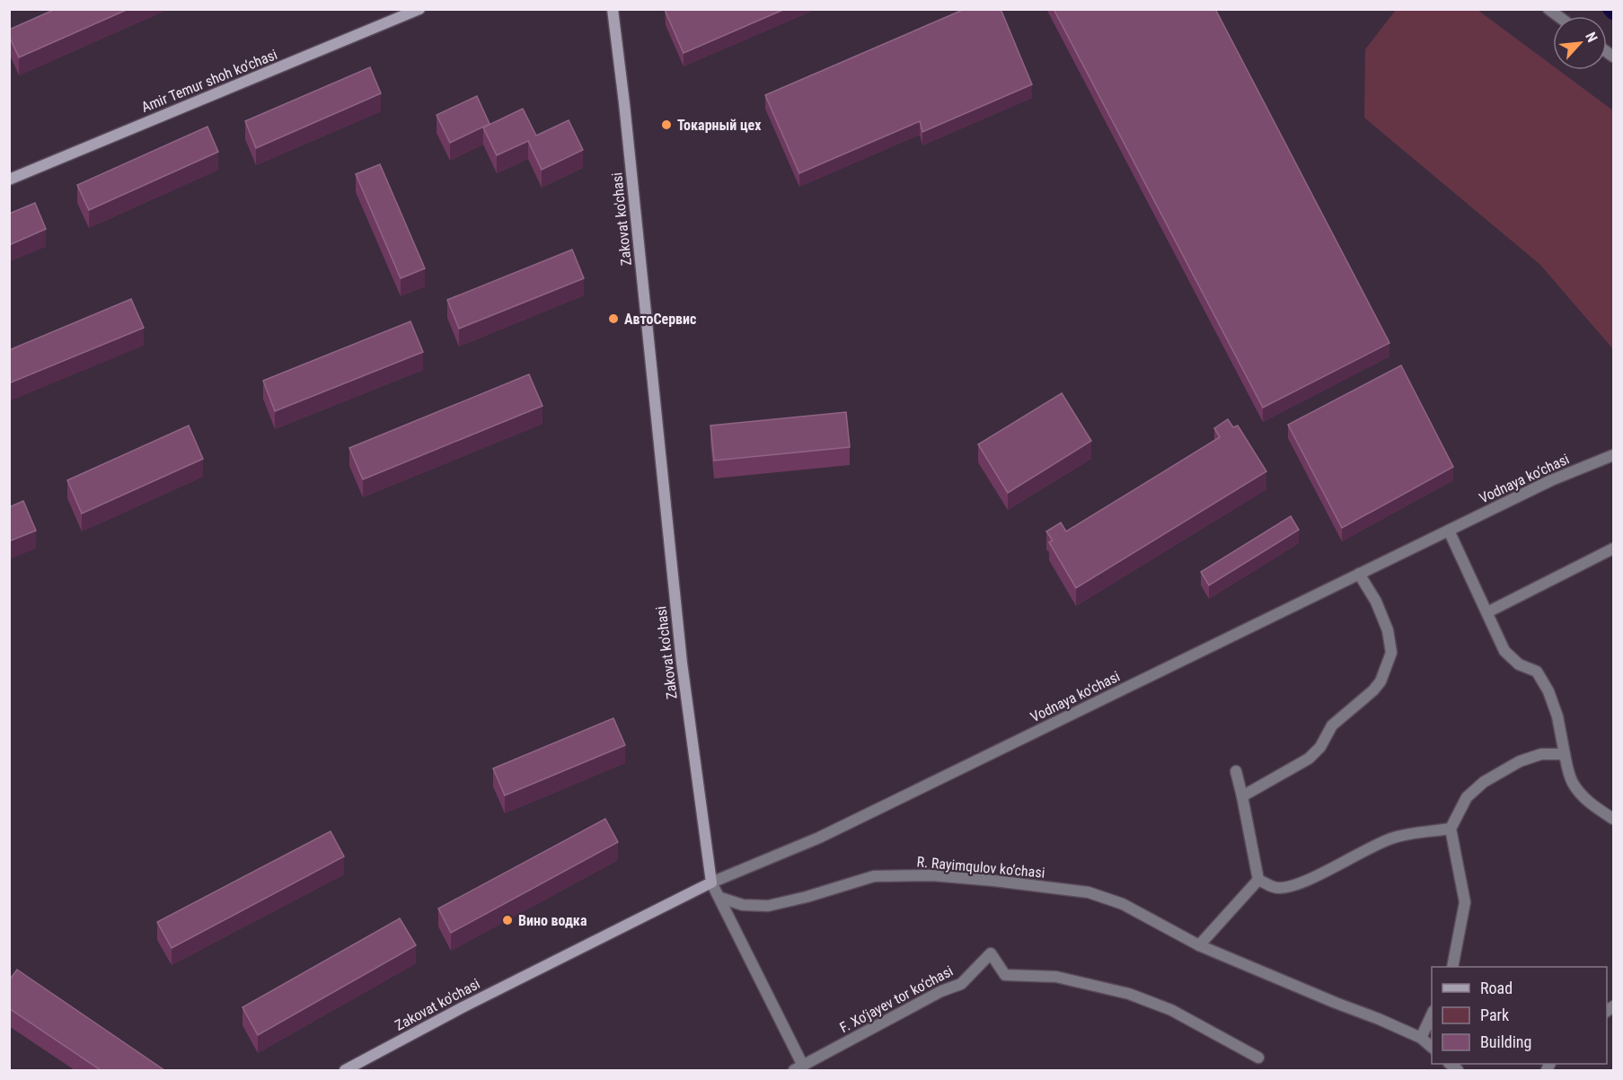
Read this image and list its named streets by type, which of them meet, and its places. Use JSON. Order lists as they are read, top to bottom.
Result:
{
  "streets": {
    "main road": ["Amir Temur shoh ko‘chasi", "Zakovat ko'chasi"],
    "street": ["Vodnaya ko‘chasi", "R. Rayimqulov ko‘chasi", "F. Xo‘jayev tor ko‘chasi"]
  },
  "crossings": [
    ["Zakovat ko'chasi", "Vodnaya ko‘chasi"],
    ["Zakovat ko'chasi", "F. Xo‘jayev tor ko‘chasi"],
    ["Vodnaya ko‘chasi", "F. Xo‘jayev tor ko‘chasi"],
    ["R. Rayimqulov ko‘chasi", "F. Xo‘jayev tor ko‘chasi"]
  ],
  "places": ["Токарный цех", "АвтоСервис", "Вино водка"],
  "legend": ["Road", "Park", "Building"],
  "north": "top right"
}
